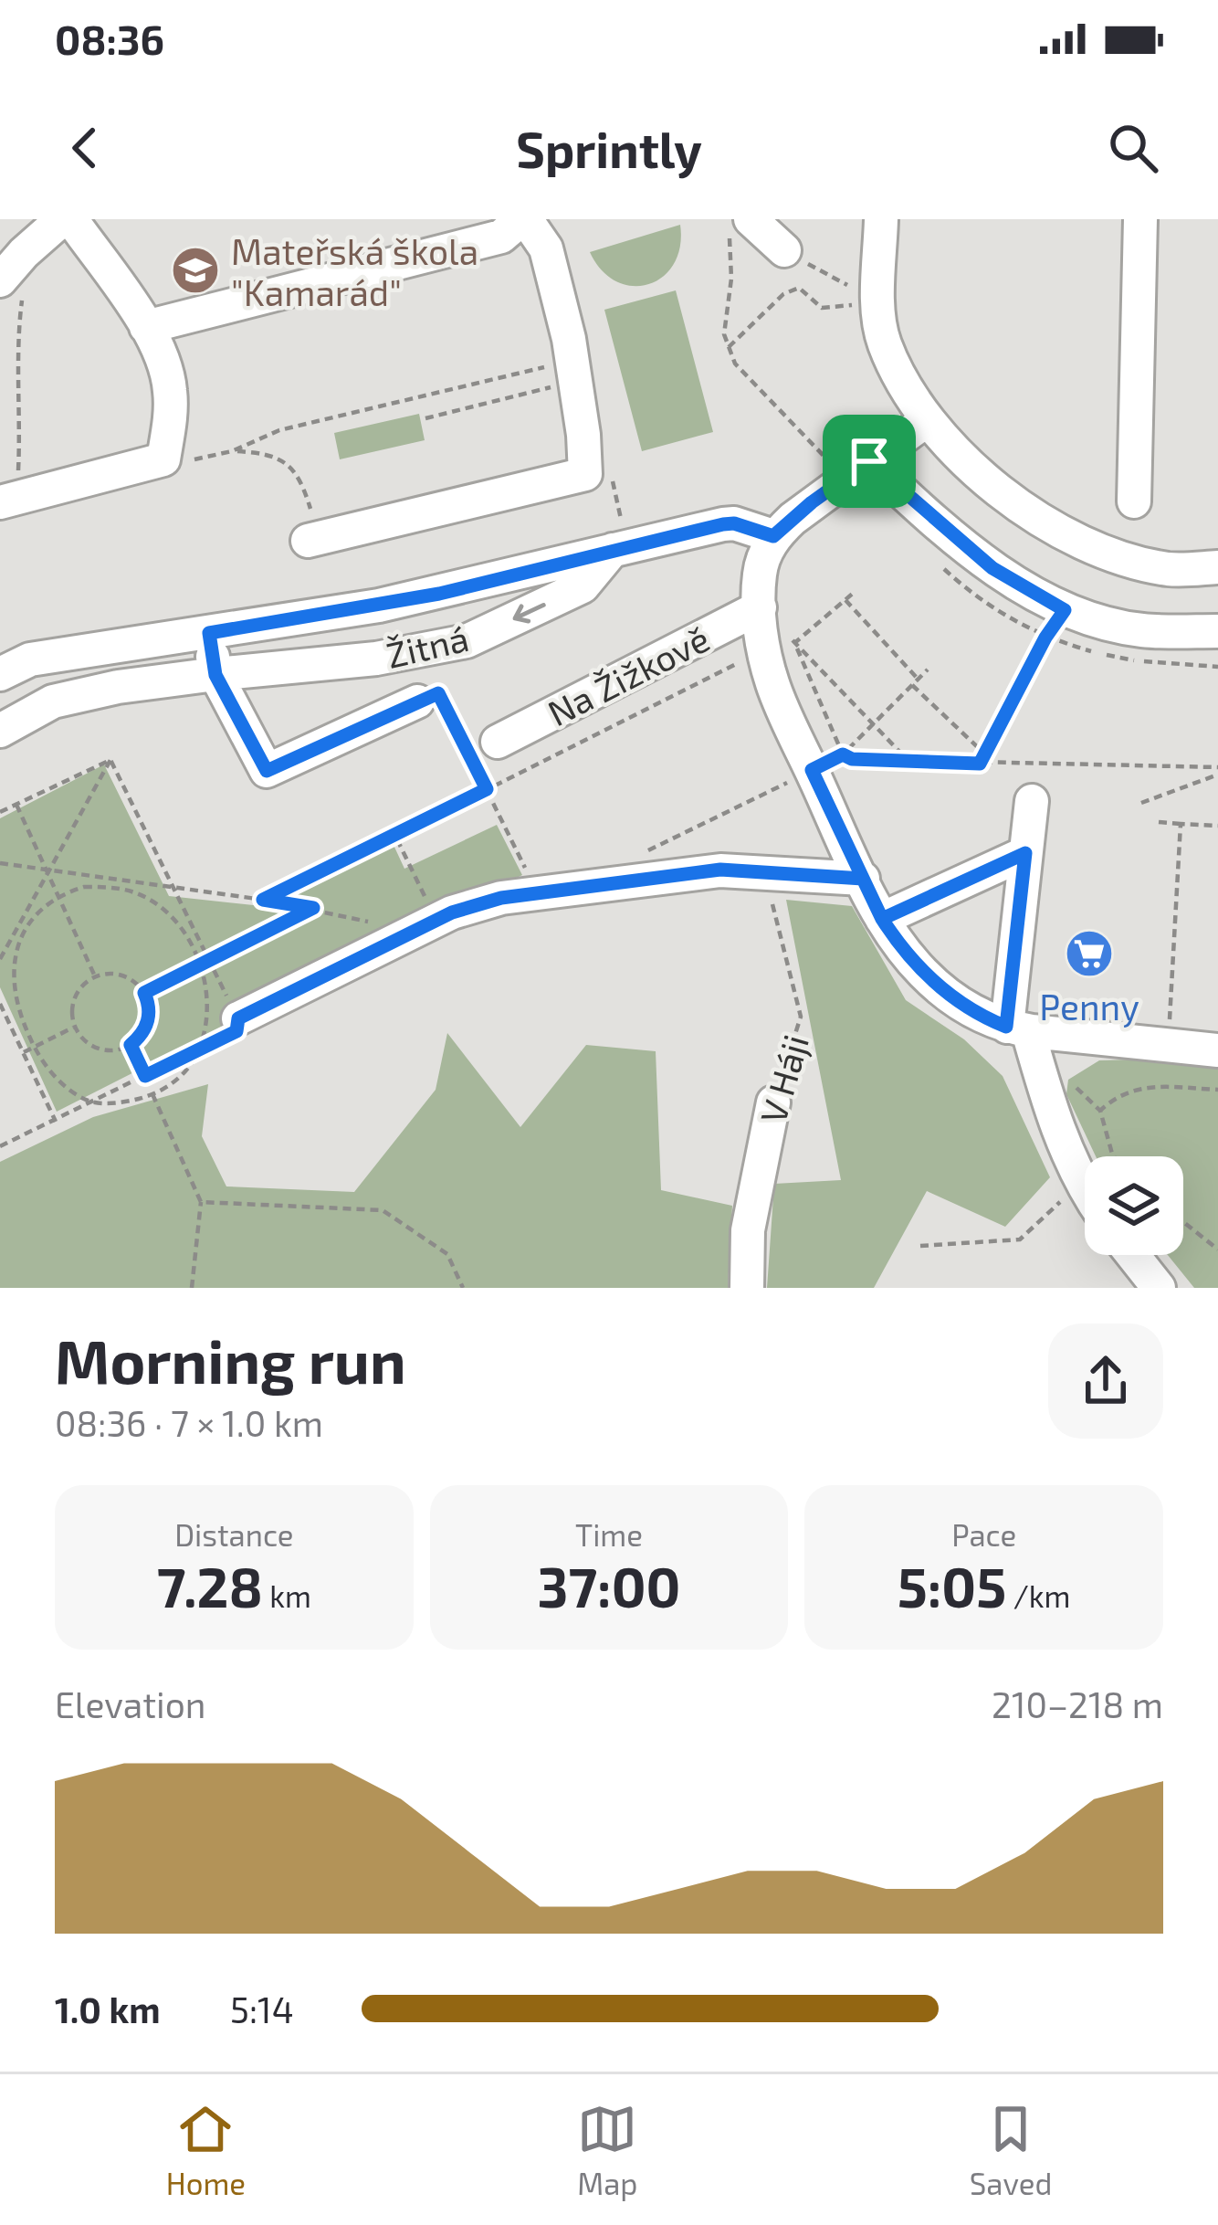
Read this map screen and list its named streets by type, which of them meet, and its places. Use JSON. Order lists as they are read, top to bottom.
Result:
{
  "streets": {
    "street": ["Žitná", "Na Žižkově", "V Háji"]
  },
  "crossings": [
    ["Žitná", "Na Žižkově"]
  ],
  "places": {
    "school or university": ["Mateřská škola \"Kamarád\""],
    "supermarket": ["Penny"]
  },
  "page": {
    "status": "08:36",
    "header": "Sprintly",
    "heading": ["Morning run", "08:36 · 7 × 1.0 km"],
    "stats": [
      ["Distance", "7.28 km"],
      ["Time", "37:00"],
      ["Pace", "5:05 /km"]
    ],
    "chart": ["Elevation", "210–218 m"],
    "list": [
      {
        "name": "1.0 km",
        "note": "5:14"
      }
    ],
    "tabs": ["Home", "Map", "Saved"]
  }
}
